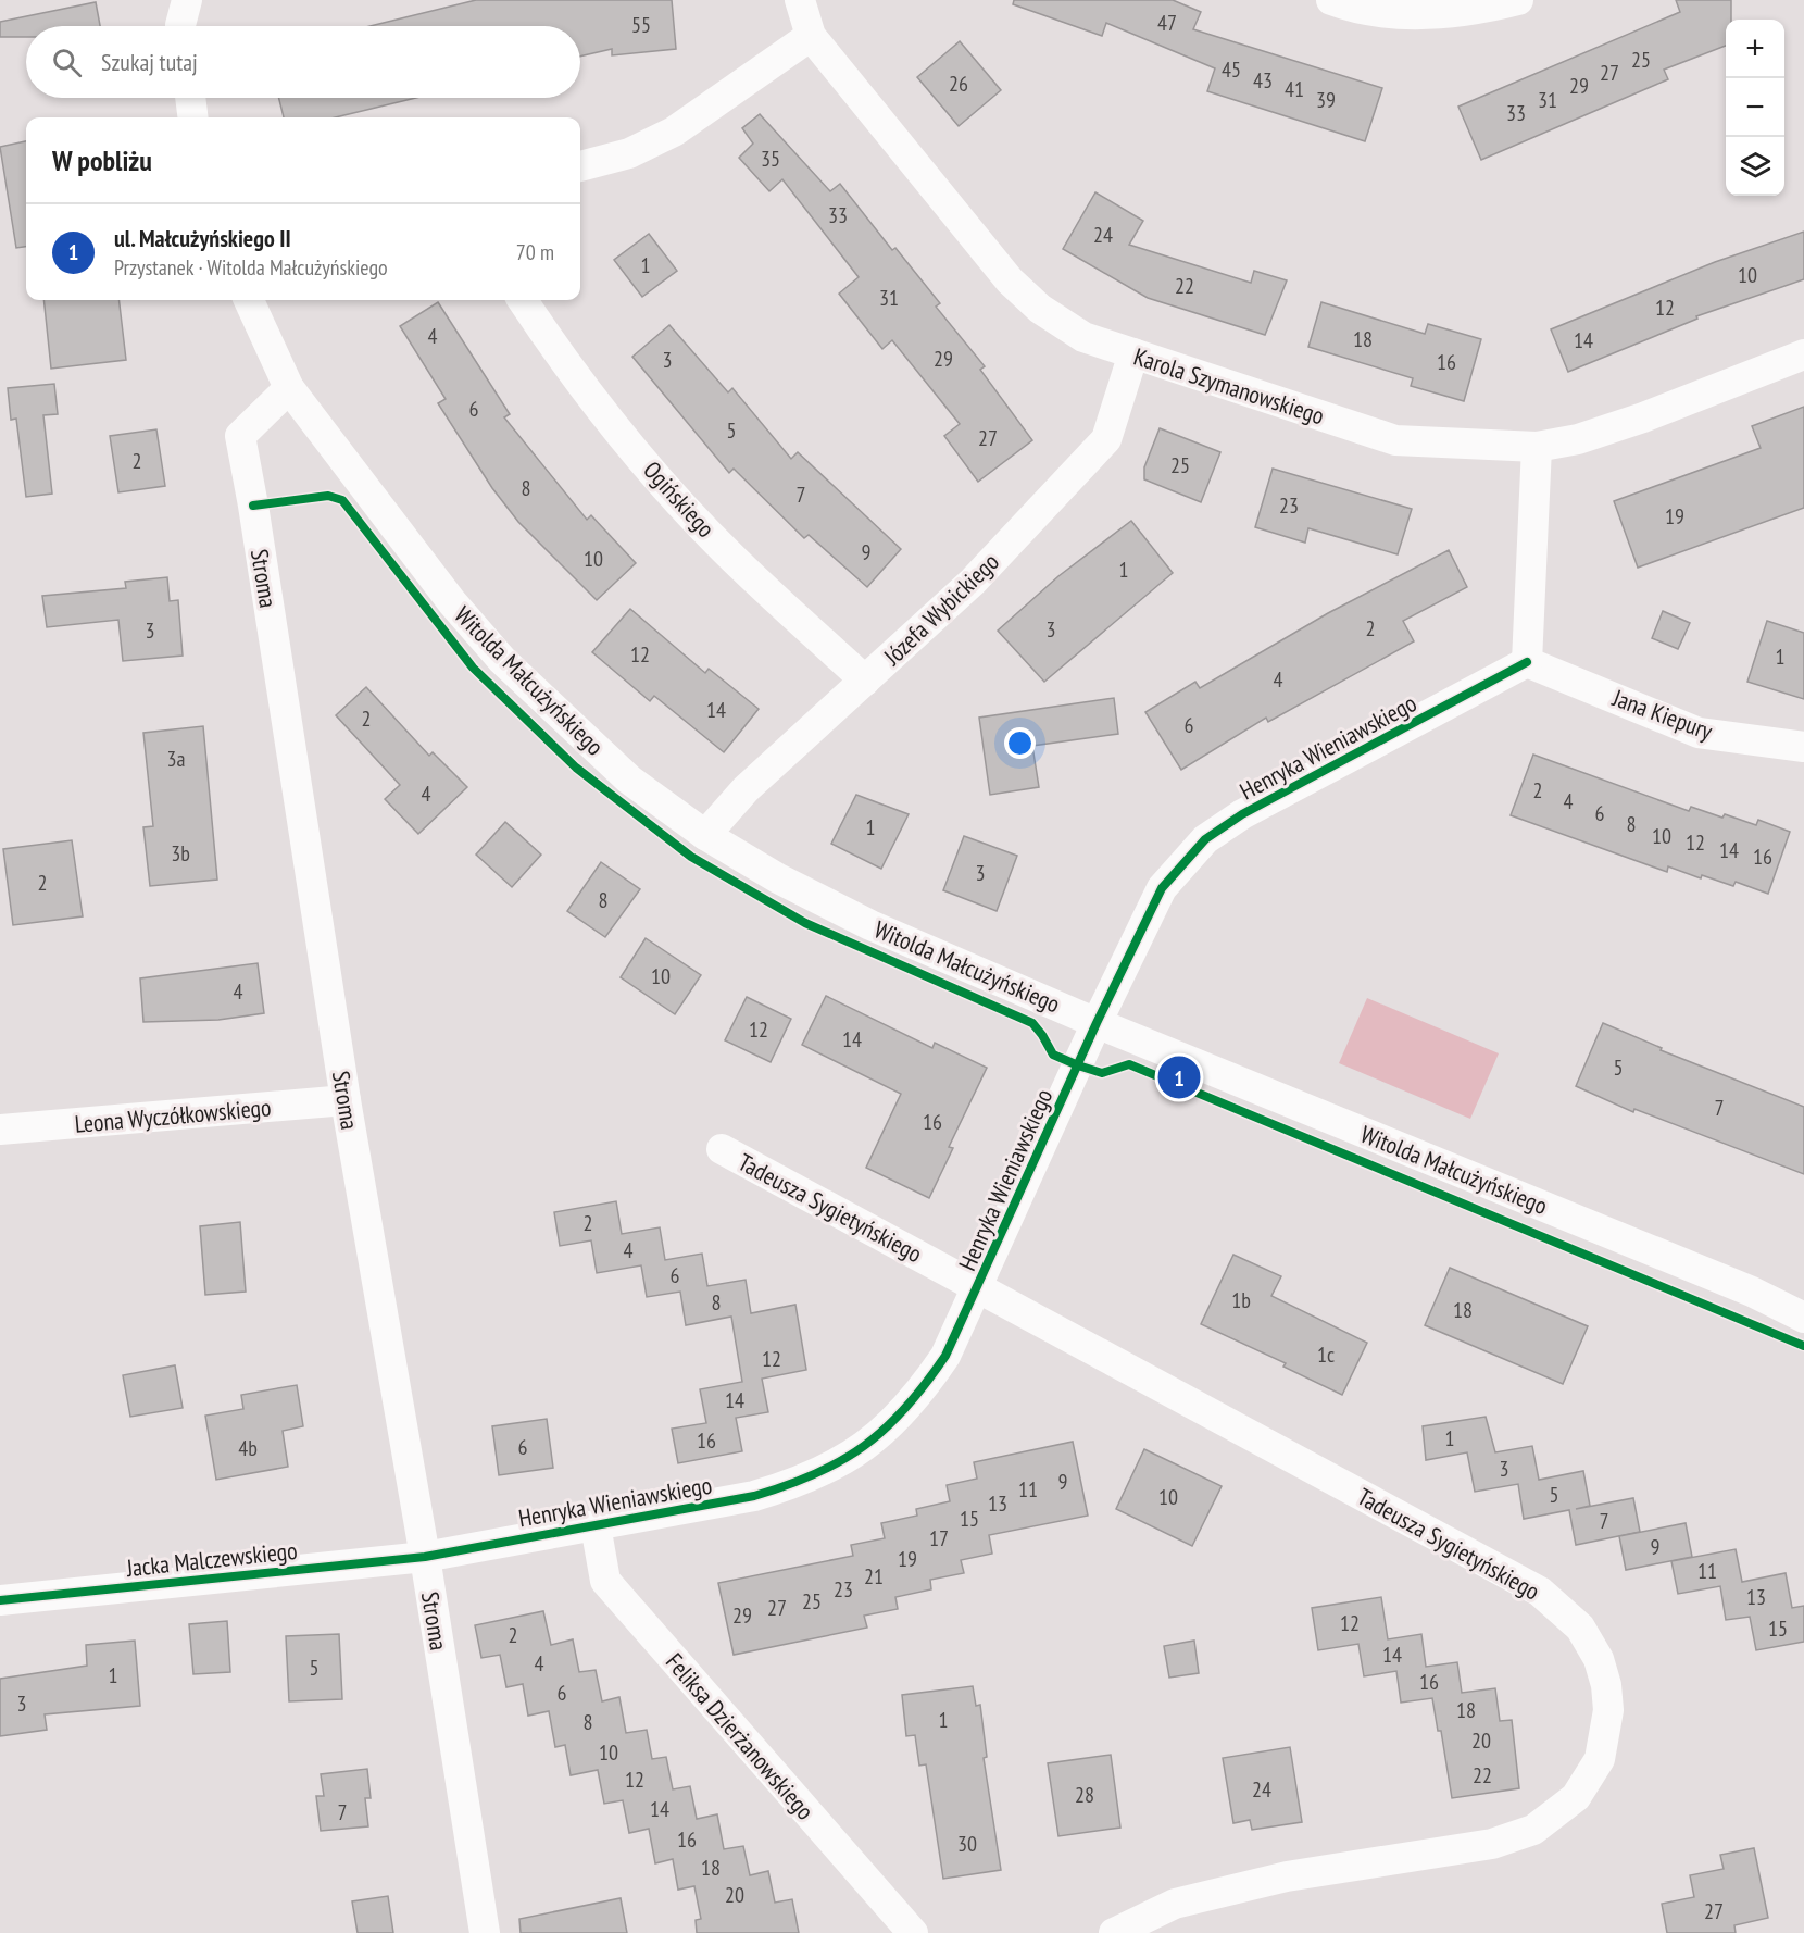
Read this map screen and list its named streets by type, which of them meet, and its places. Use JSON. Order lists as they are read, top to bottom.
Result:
{
  "streets": {
    "street": [
      "Karola Szymanowskiego",
      "Ogińskiego",
      "Stroma",
      "Józefa Wybickiego",
      "Witolda Małcużyńskiego",
      "Jana Kiepury",
      "Henryka Wieniawskiego",
      "Leona Wyczółkowskiego",
      "Tadeusza Sygietyńskiego",
      "Jacka Malczewskiego",
      "Feliksa Dzierżanowskiego"
    ]
  },
  "crossings": [
    ["Karola Szymanowskiego", "Józefa Wybickiego"],
    ["Ogińskiego", "Józefa Wybickiego"],
    ["Stroma", "Witolda Małcużyńskiego"],
    ["Stroma", "Henryka Wieniawskiego"],
    ["Stroma", "Leona Wyczółkowskiego"],
    ["Stroma", "Jacka Malczewskiego"],
    ["Józefa Wybickiego", "Witolda Małcużyńskiego"],
    ["Witolda Małcużyńskiego", "Henryka Wieniawskiego"],
    ["Jana Kiepury", "Henryka Wieniawskiego"],
    ["Henryka Wieniawskiego", "Tadeusza Sygietyńskiego"],
    ["Henryka Wieniawskiego", "Jacka Malczewskiego"],
    ["Henryka Wieniawskiego", "Feliksa Dzierżanowskiego"]
  ],
  "house_numbers": [
    "47",
    "55",
    "25",
    "45",
    "27",
    "43",
    "26",
    "29",
    "41",
    "39",
    "31",
    "33",
    "35",
    "33",
    "24",
    "1",
    "10",
    "22",
    "31",
    "12",
    "4",
    "18",
    "14",
    "29",
    "3",
    "16",
    "6",
    "5",
    "27",
    "2",
    "25",
    "8",
    "7",
    "23",
    "19",
    "9",
    "10",
    "1",
    "2",
    "3",
    "3",
    "12",
    "1",
    "4",
    "14",
    "2",
    "6",
    "3a",
    "2",
    "4",
    "4",
    "6",
    "8",
    "1",
    "10",
    "12",
    "14",
    "3b",
    "16",
    "3",
    "2",
    "8",
    "10",
    "4",
    "12",
    "14",
    "5",
    "7",
    "16",
    "2",
    "4",
    "6",
    "1b",
    "8",
    "18",
    "1c",
    "12",
    "14",
    "1",
    "16",
    "6",
    "4b",
    "3",
    "9",
    "11",
    "5",
    "10",
    "13",
    "15",
    "7",
    "17",
    "9",
    "19",
    "11",
    "21",
    "23",
    "13",
    "25",
    "27",
    "29",
    "12",
    "15",
    "2",
    "14",
    "4",
    "5",
    "1",
    "16",
    "6",
    "3",
    "18",
    "1",
    "8",
    "20",
    "10",
    "22",
    "12",
    "24",
    "28",
    "14",
    "7",
    "16",
    "30",
    "18",
    "20",
    "27"
  ],
  "page": {
    "map_buttons": ["+", "−"],
    "search": "Szukaj tutaj",
    "heading": "W pobliżu",
    "list": [
      {
        "mark": "1",
        "name": "ul. Małcużyńskiego II",
        "note": "Przystanek · Witolda Małcużyńskiego",
        "value": "70 m"
      }
    ],
    "pins": "1"
  }
}
